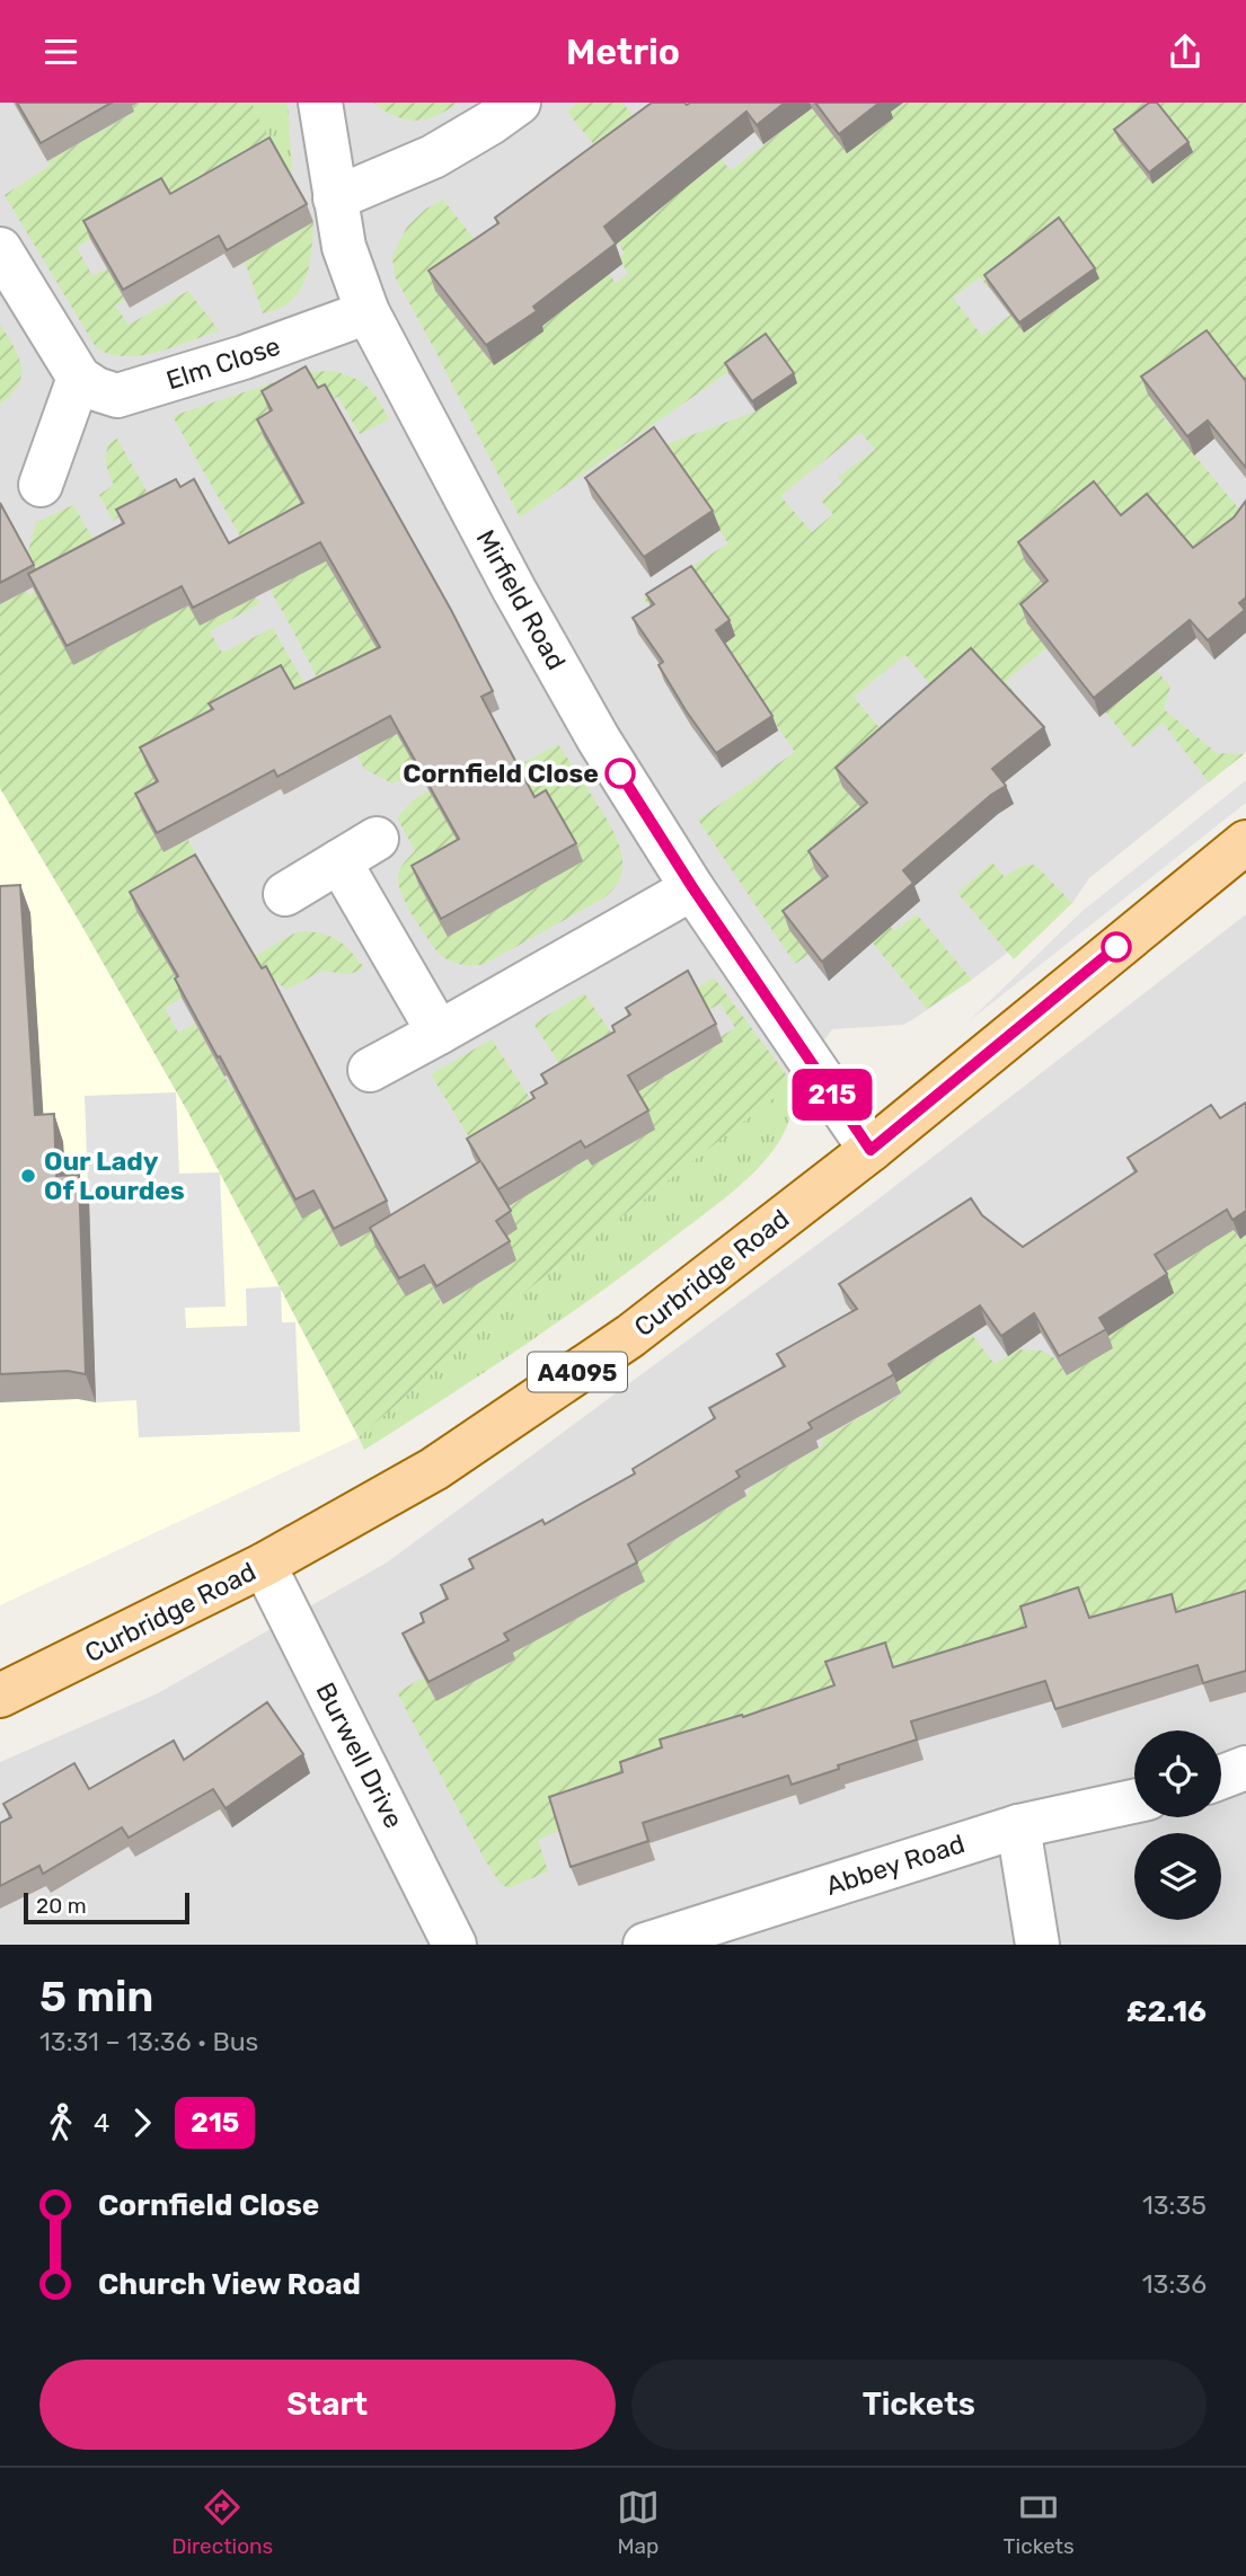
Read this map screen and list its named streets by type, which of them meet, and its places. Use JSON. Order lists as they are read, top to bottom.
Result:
{
  "streets": {
    "main road": ["Curbridge Road", "A4095"],
    "street": [
      "Elm Close",
      "Mirfield Road",
      "Burwell Drive",
      "Abbey Road"
    ]
  },
  "crossings": [
    ["Elm Close", "Mirfield Road"],
    ["Mirfield Road", "Curbridge Road"],
    ["Curbridge Road", "Burwell Drive"]
  ],
  "places": ["Cornfield Close", "Our Lady Of Lourdes"],
  "lines": ["bus line 215"],
  "scale_bar": "20 m",
  "page": {
    "header": "Metrio",
    "on_map": "215",
    "scale": "20 m",
    "heading": ["5 min", "13:31 – 13:36 · Bus", "£2.16"],
    "legs": ["4", "215"],
    "list": [
      {
        "name": "Cornfield Close",
        "value": "13:35"
      },
      {
        "name": "Church View Road",
        "value": "13:36"
      }
    ],
    "buttons": ["Start", "Tickets"],
    "tabs": ["Directions", "Map", "Tickets"]
  }
}
